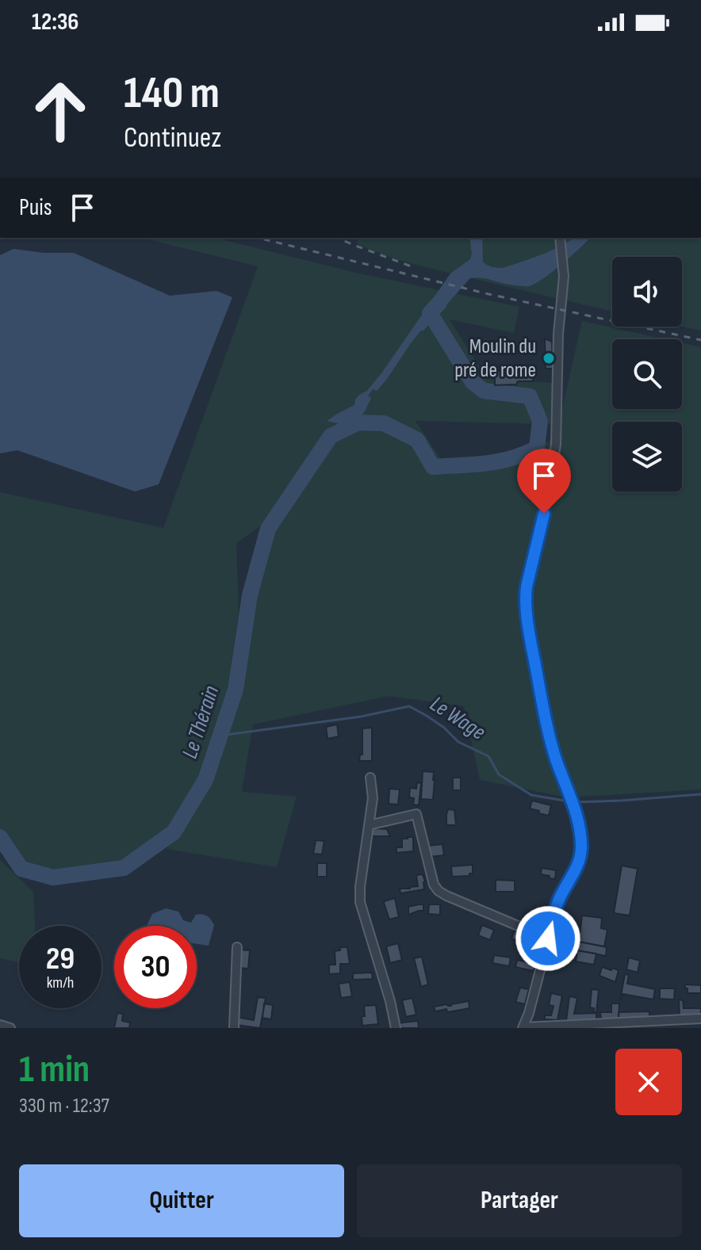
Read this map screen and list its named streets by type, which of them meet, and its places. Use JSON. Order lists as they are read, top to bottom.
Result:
{
  "water": ["Le Wage", "Le Thérain"],
  "places": ["Moulin du pré de rome"],
  "page": {
    "status": "12:36",
    "turn": ["140 m", "Continuez"],
    "then": "Puis",
    "speed": "29 km/h",
    "limit": "30",
    "heading": ["1 min", "330 m · 12:37"],
    "buttons": ["Quitter", "Partager"]
  }
}
